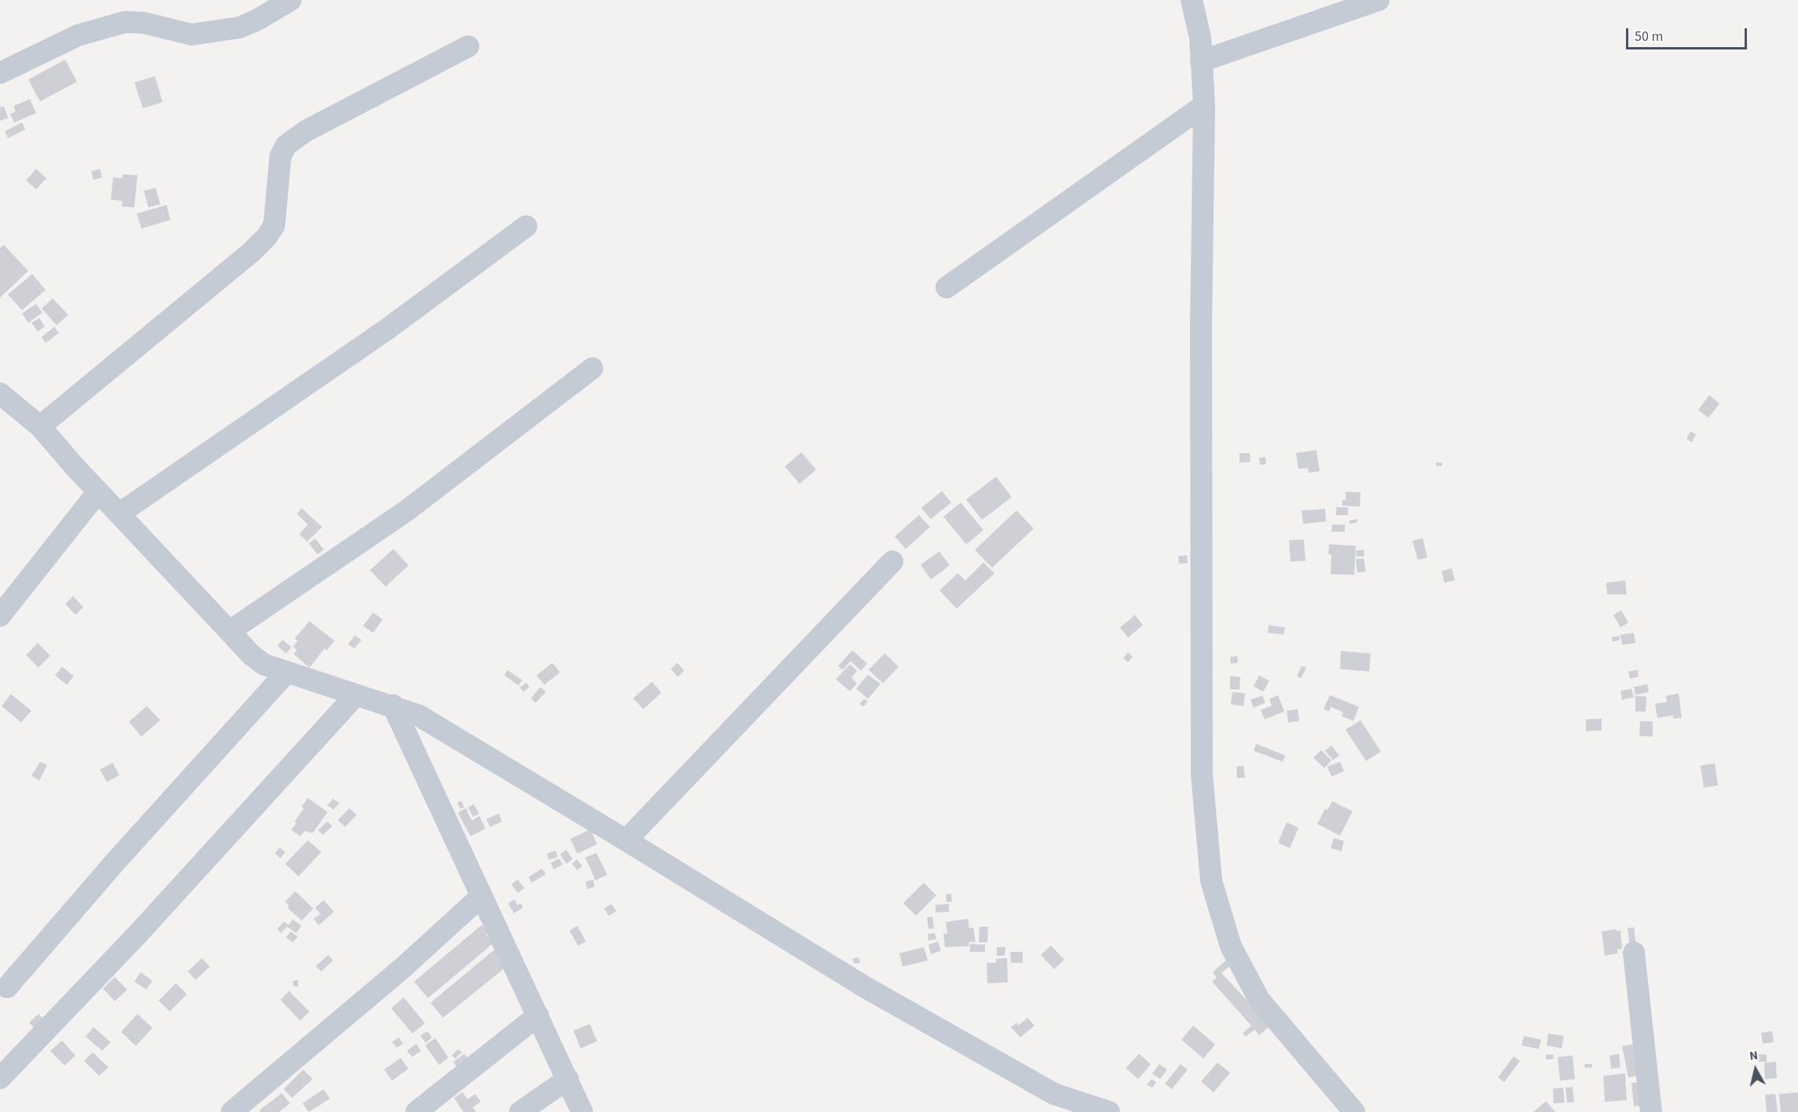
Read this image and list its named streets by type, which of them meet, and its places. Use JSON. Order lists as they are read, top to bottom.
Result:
{
  "scale_bar": "50 m",
  "north": "top"
}
